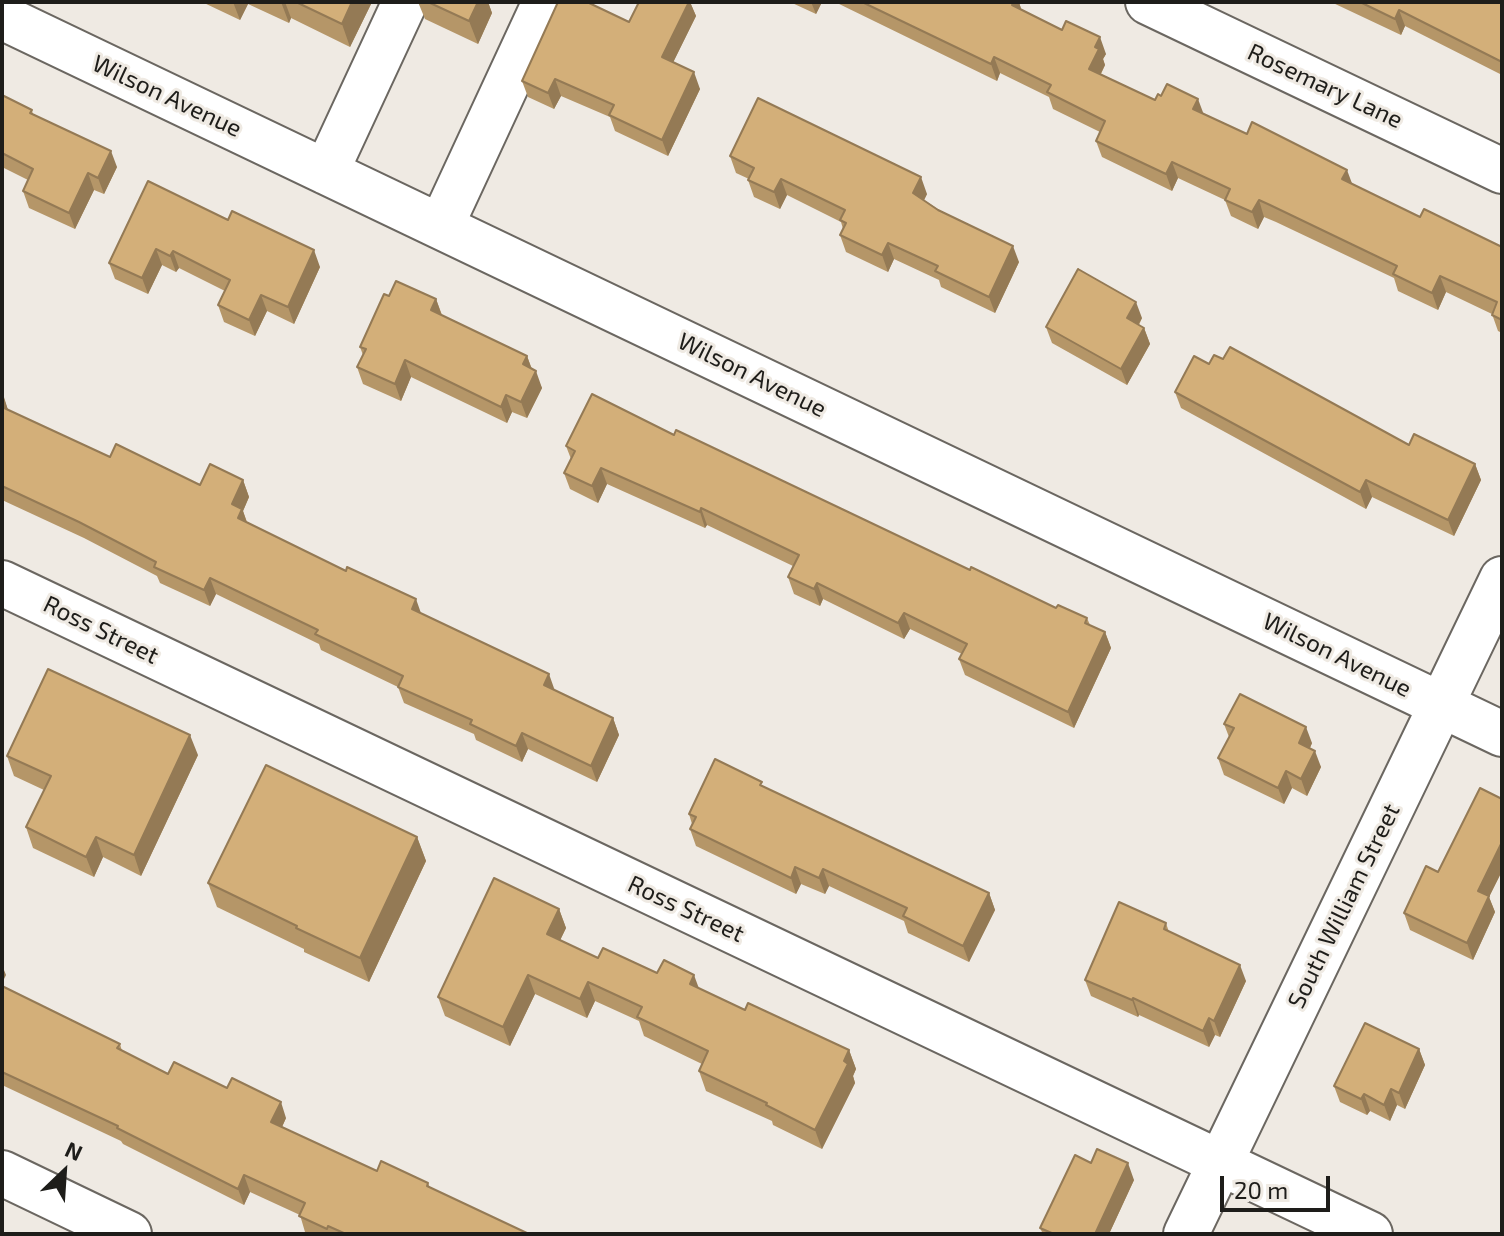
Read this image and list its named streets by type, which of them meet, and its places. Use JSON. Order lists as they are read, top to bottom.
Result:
{
  "streets": {
    "street": [
      "Rosemary Lane",
      "Wilson Avenue",
      "Ross Street",
      "South William Street"
    ]
  },
  "crossings": [
    ["Wilson Avenue", "South William Street"],
    ["Ross Street", "South William Street"]
  ],
  "scale_bar": "20 m",
  "north": "top right"
}
